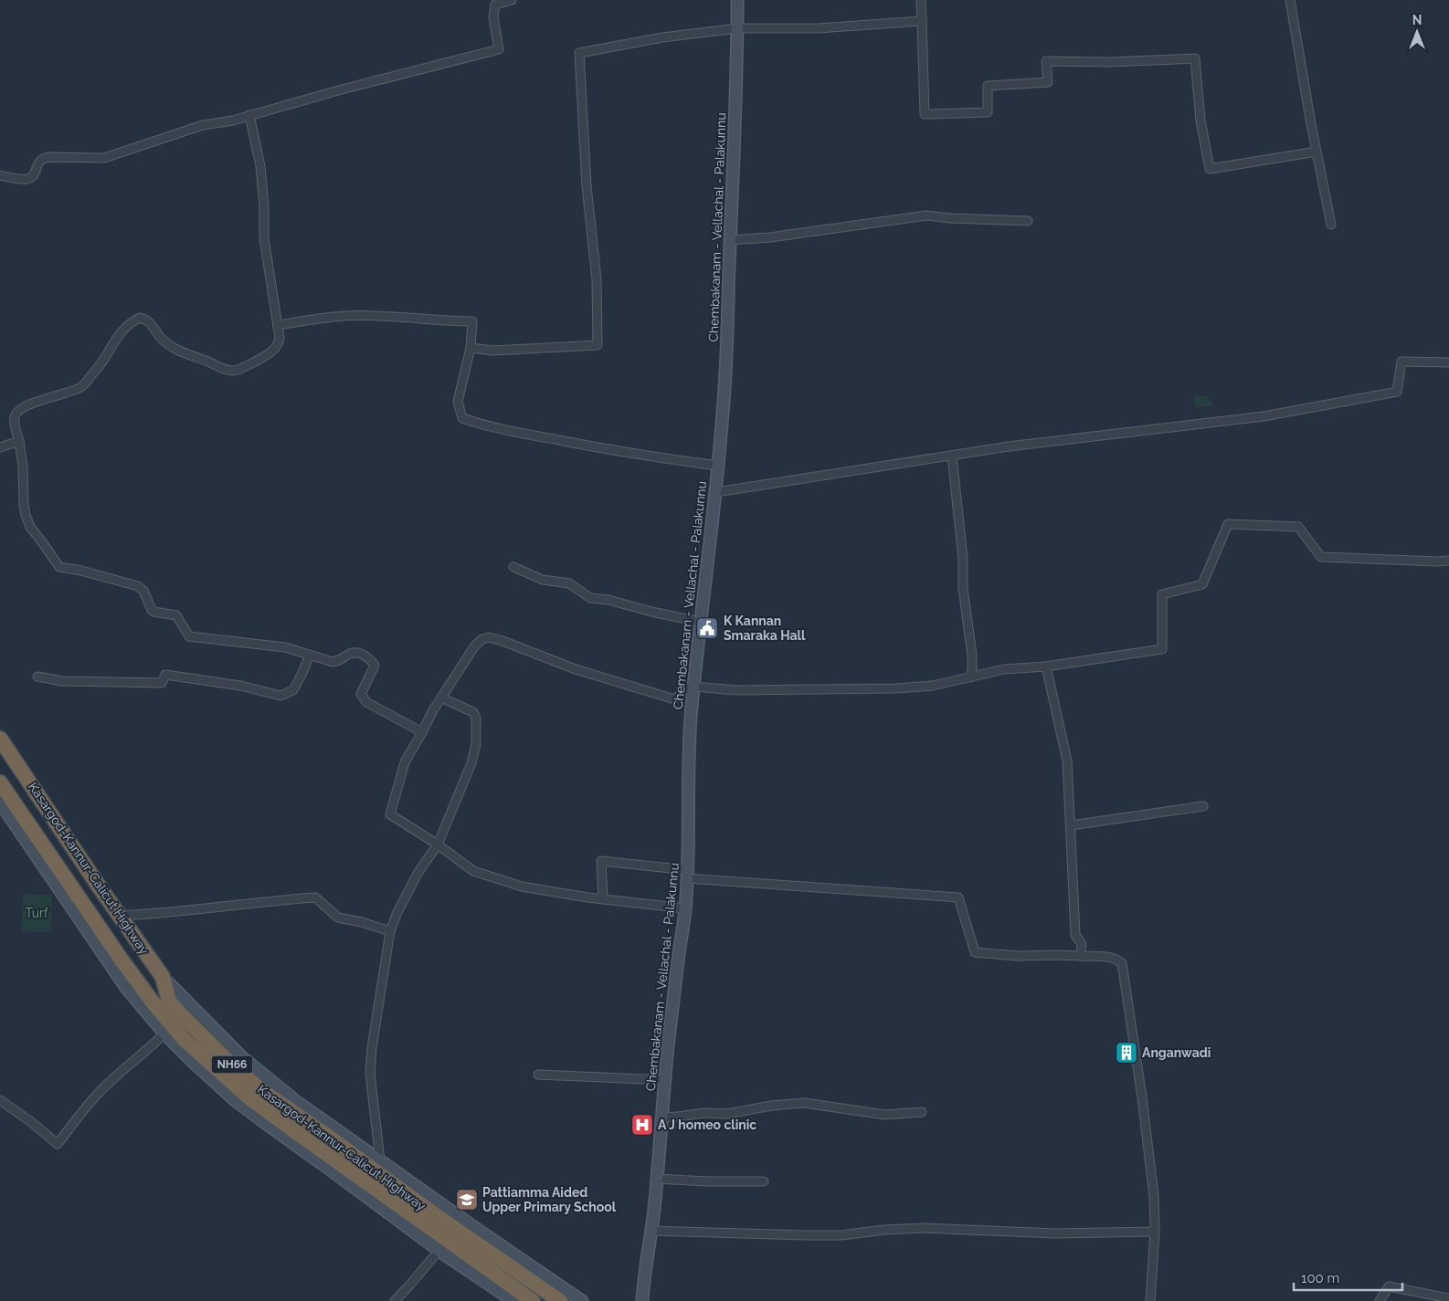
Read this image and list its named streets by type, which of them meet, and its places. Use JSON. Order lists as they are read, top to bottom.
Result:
{
  "streets": {
    "highway": ["Kasargod-Kannur-Calicut Highway", "NH66"],
    "main road": ["Chembakanam - Vellachal - Palakunnu"]
  },
  "parks": ["Turf"],
  "places": {
    "public building": ["K Kannan Smaraka Hall"],
    "building": ["Anganwadi"],
    "hospital": ["A J homeo clinic"],
    "school or university": ["Pattiamma Aided Upper Primary School"]
  },
  "scale_bar": "100 m",
  "north": "top"
}
